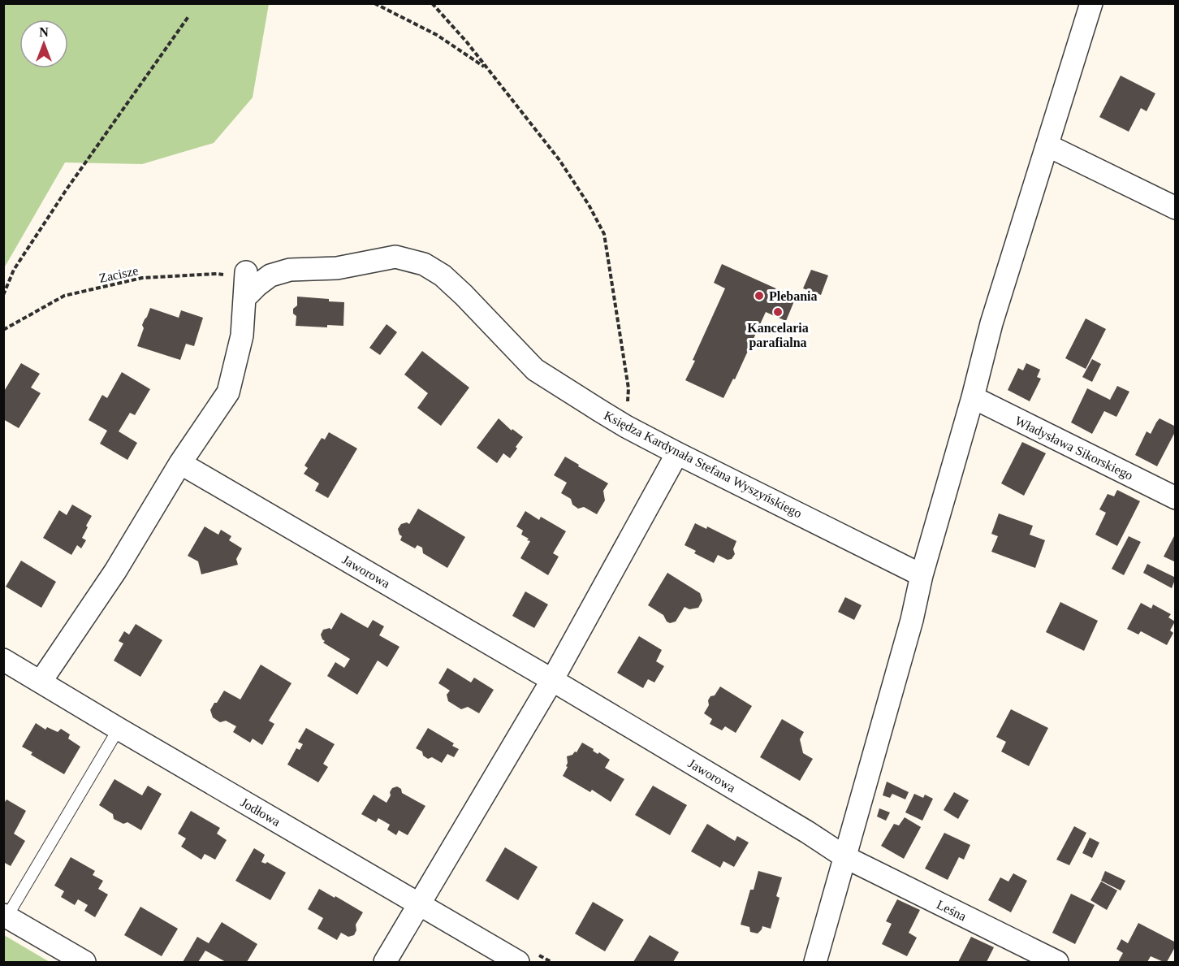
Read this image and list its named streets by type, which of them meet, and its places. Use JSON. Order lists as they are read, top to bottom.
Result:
{
  "streets": {
    "street": [
      "Władysława Sikorskiego",
      "Księdza Kardynała Stefana Wyszyńskiego",
      "Jaworowa",
      "Jodłowa",
      "Leśna"
    ],
    "path": ["Zacisze"]
  },
  "crossings": [
    ["Zacisze", "Księdza Kardynała Stefana Wyszyńskiego"],
    ["Jaworowa", "Leśna"]
  ],
  "places": ["Plebania", "Kancelaria parafialna"],
  "north": "top"
}
